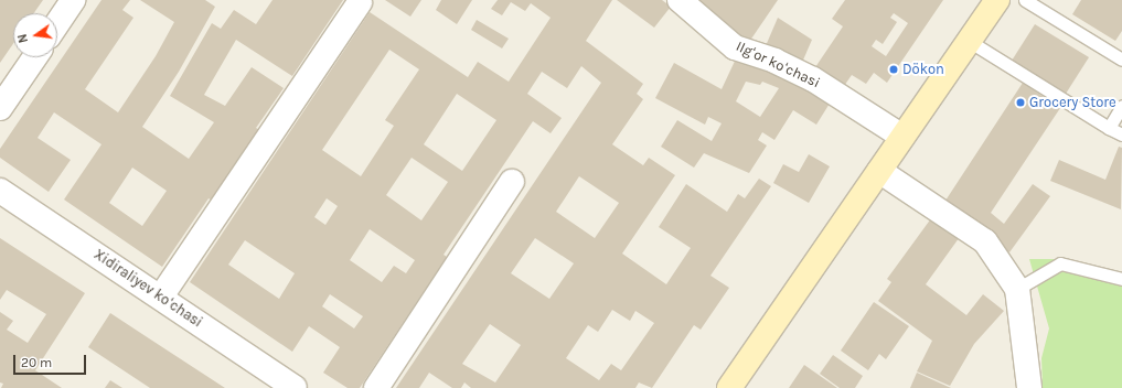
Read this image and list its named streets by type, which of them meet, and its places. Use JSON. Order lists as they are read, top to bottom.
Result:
{
  "streets": {
    "street": ["Ilgʻor koʻchasi", "Xidiraliyev koʻchasi"]
  },
  "places": ["Dökon", "Grocery Store"],
  "scale_bar": "20 m",
  "north": "left"
}
